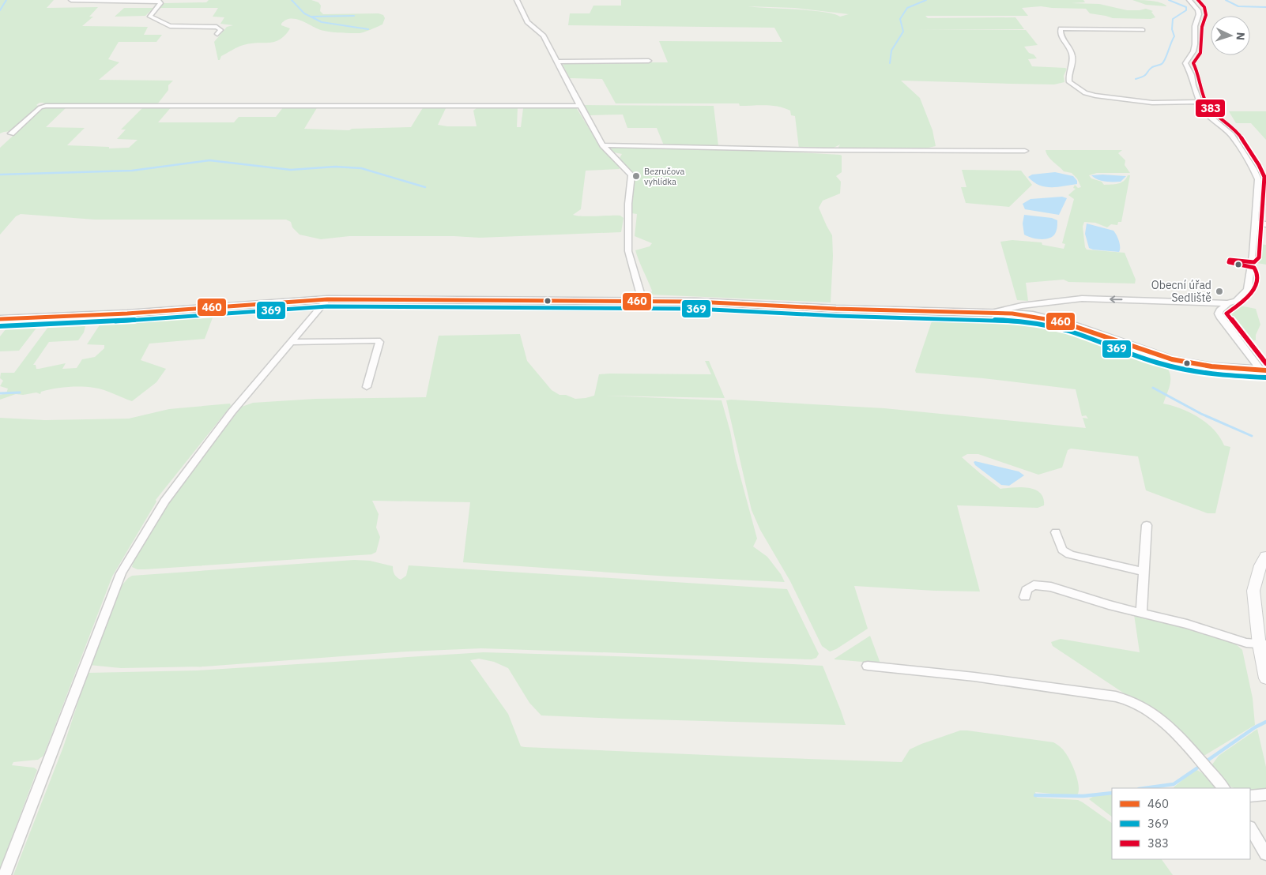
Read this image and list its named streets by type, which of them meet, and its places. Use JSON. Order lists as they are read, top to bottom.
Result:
{
  "places": ["Bezručova vyhlídka", "Obecní úřad Sedliště"],
  "lines": ["transit line 383", "transit line 460", "transit line 369"],
  "legend": ["460", "369", "383"],
  "north": "right"
}
